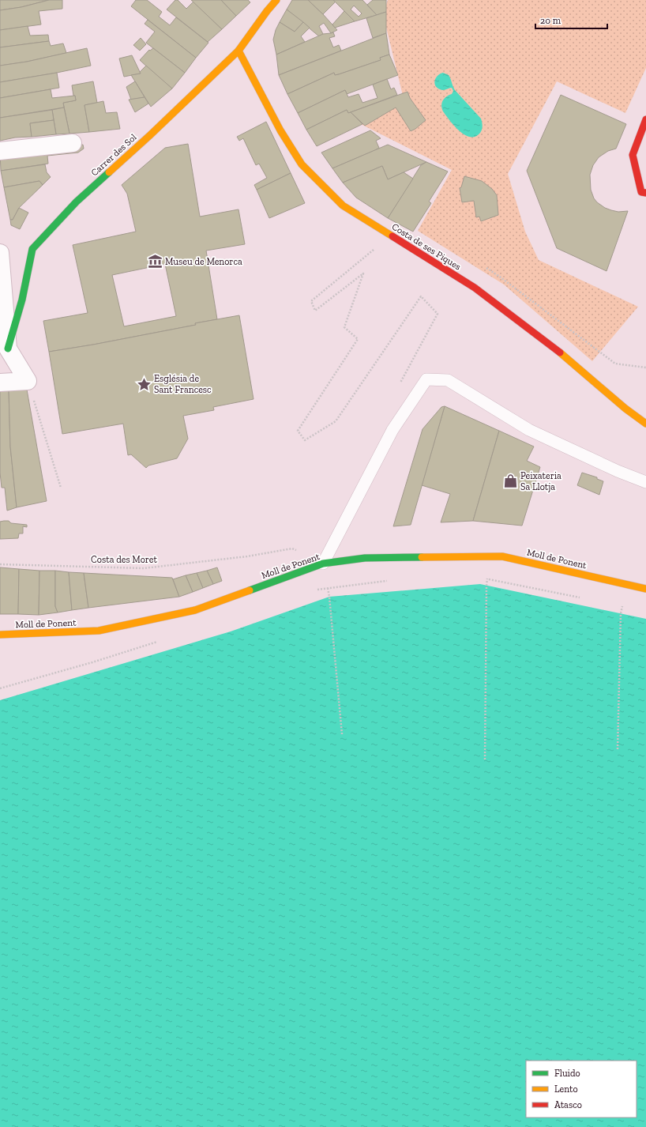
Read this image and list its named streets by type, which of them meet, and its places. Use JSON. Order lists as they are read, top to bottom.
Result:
{
  "streets": {
    "street": ["Carrer des Sol", "Costa de ses Piques", "Moll de Ponent"],
    "path": ["Costa des Moret"]
  },
  "crossings": [
    ["Carrer des Sol", "Costa de ses Piques"]
  ],
  "places": {
    "museum": ["Museu de Menorca"],
    "place": ["Església de Sant Francesc"],
    "shop": ["Peixateria Sa Llotja"]
  },
  "legend": ["Fluido", "Lento", "Atasco"],
  "scale_bar": "20 m"
}
